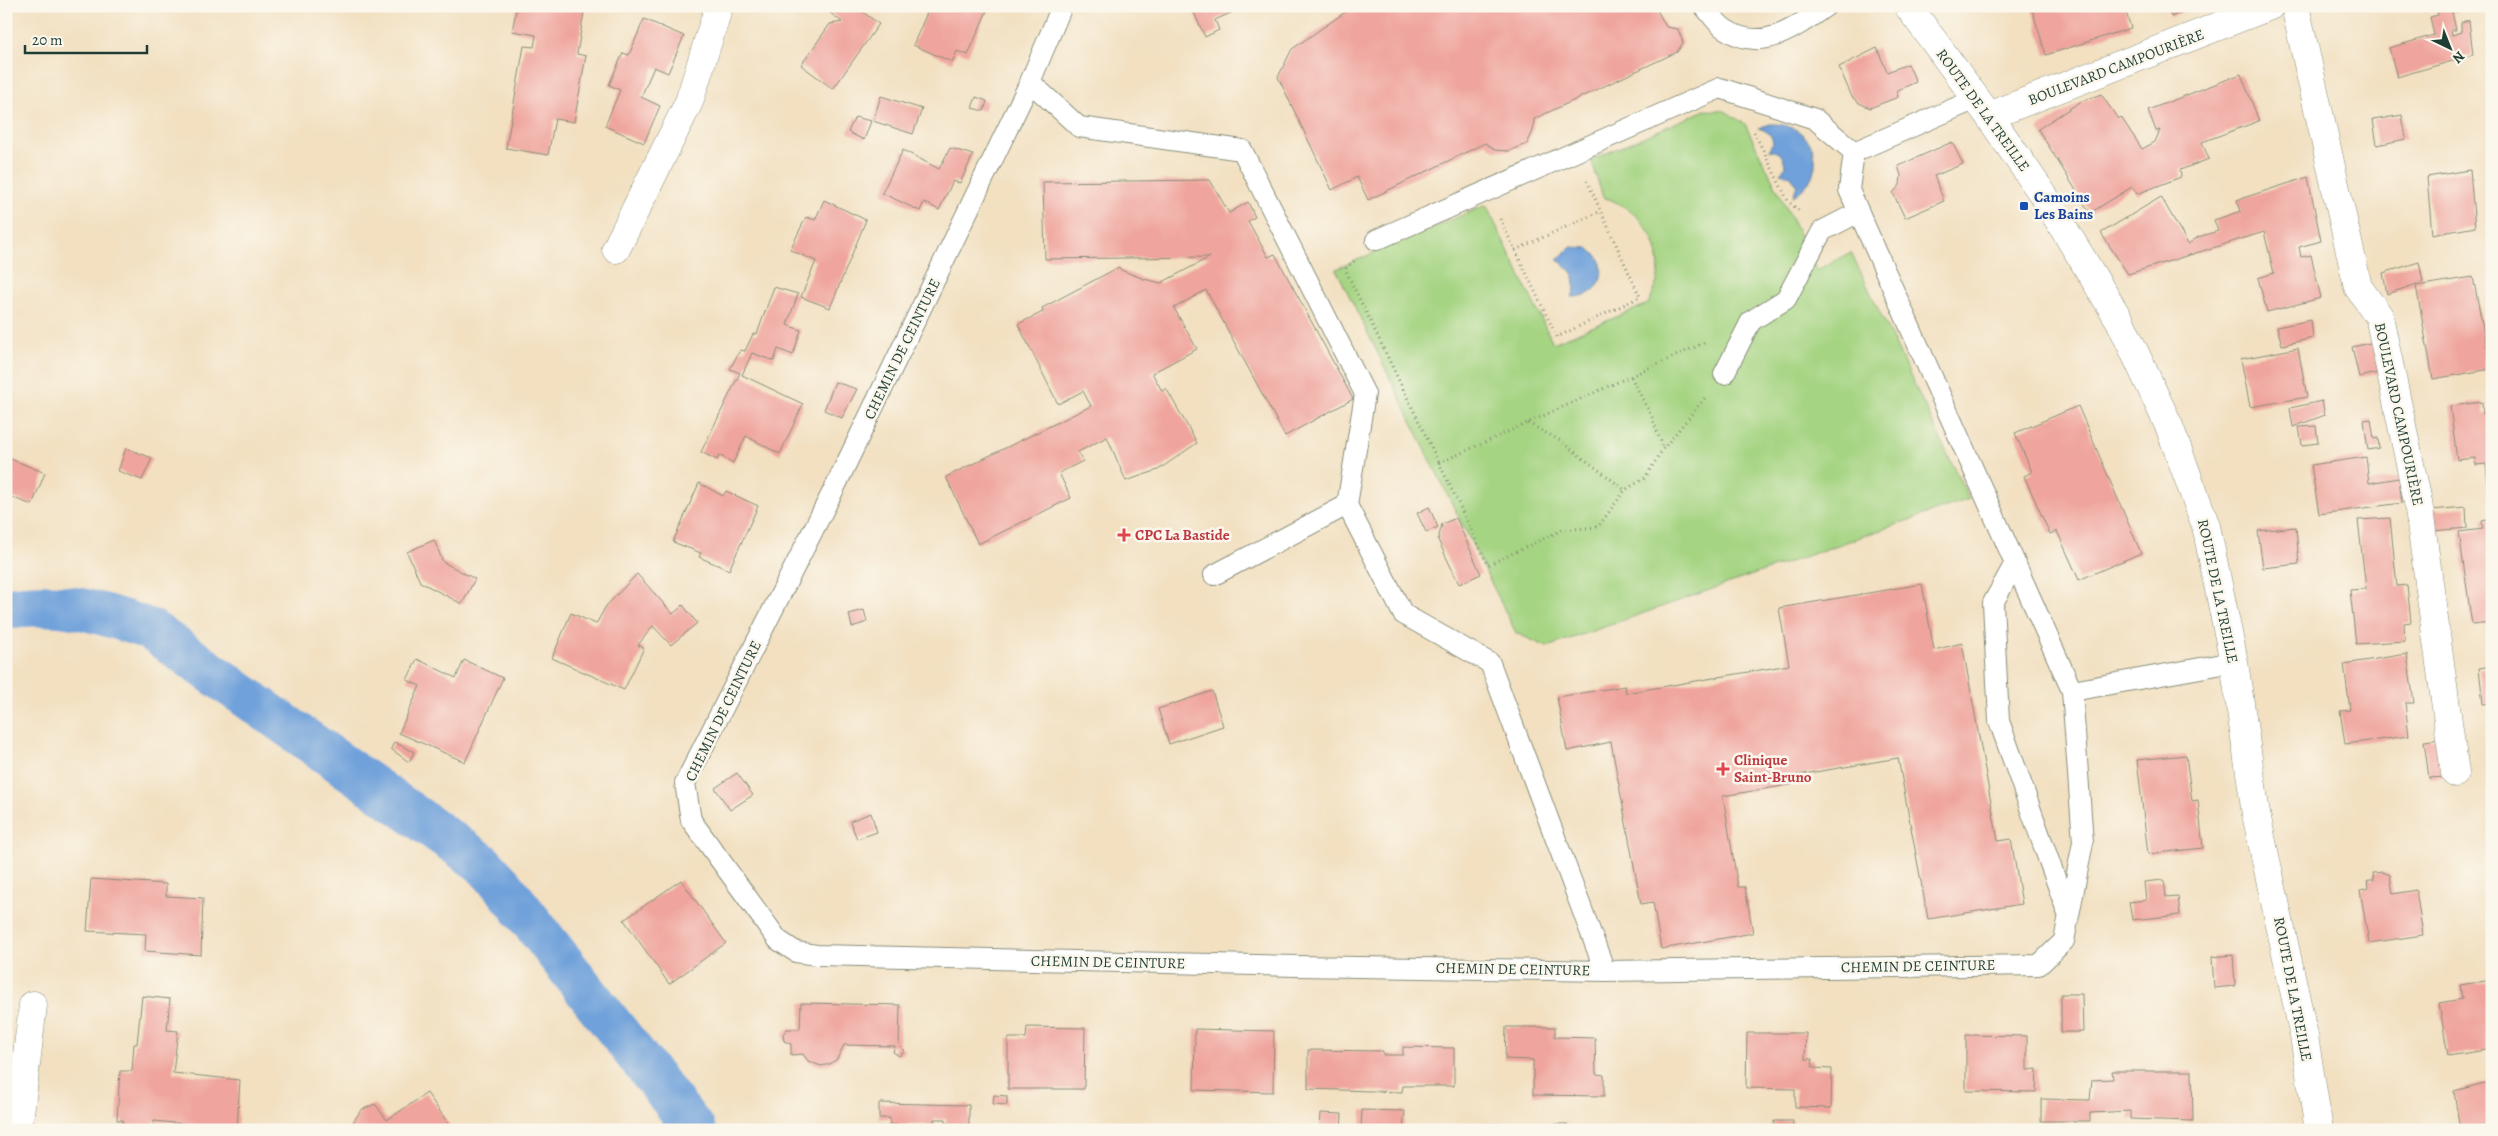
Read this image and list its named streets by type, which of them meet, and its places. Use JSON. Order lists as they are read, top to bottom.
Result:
{
  "streets": {
    "street": ["BOULEVARD CAMPOURIÈRE", "ROUTE DE LA TREILLE"],
    "lane": ["CHEMIN DE CEINTURE"]
  },
  "crossings": [
    ["BOULEVARD CAMPOURIÈRE", "ROUTE DE LA TREILLE"]
  ],
  "places": {
    "transit": ["Camoins Les Bains"],
    "health": ["CPC La Bastide", "Clinique Saint-Bruno"]
  },
  "scale_bar": "20 m",
  "north": "bottom right"
}
